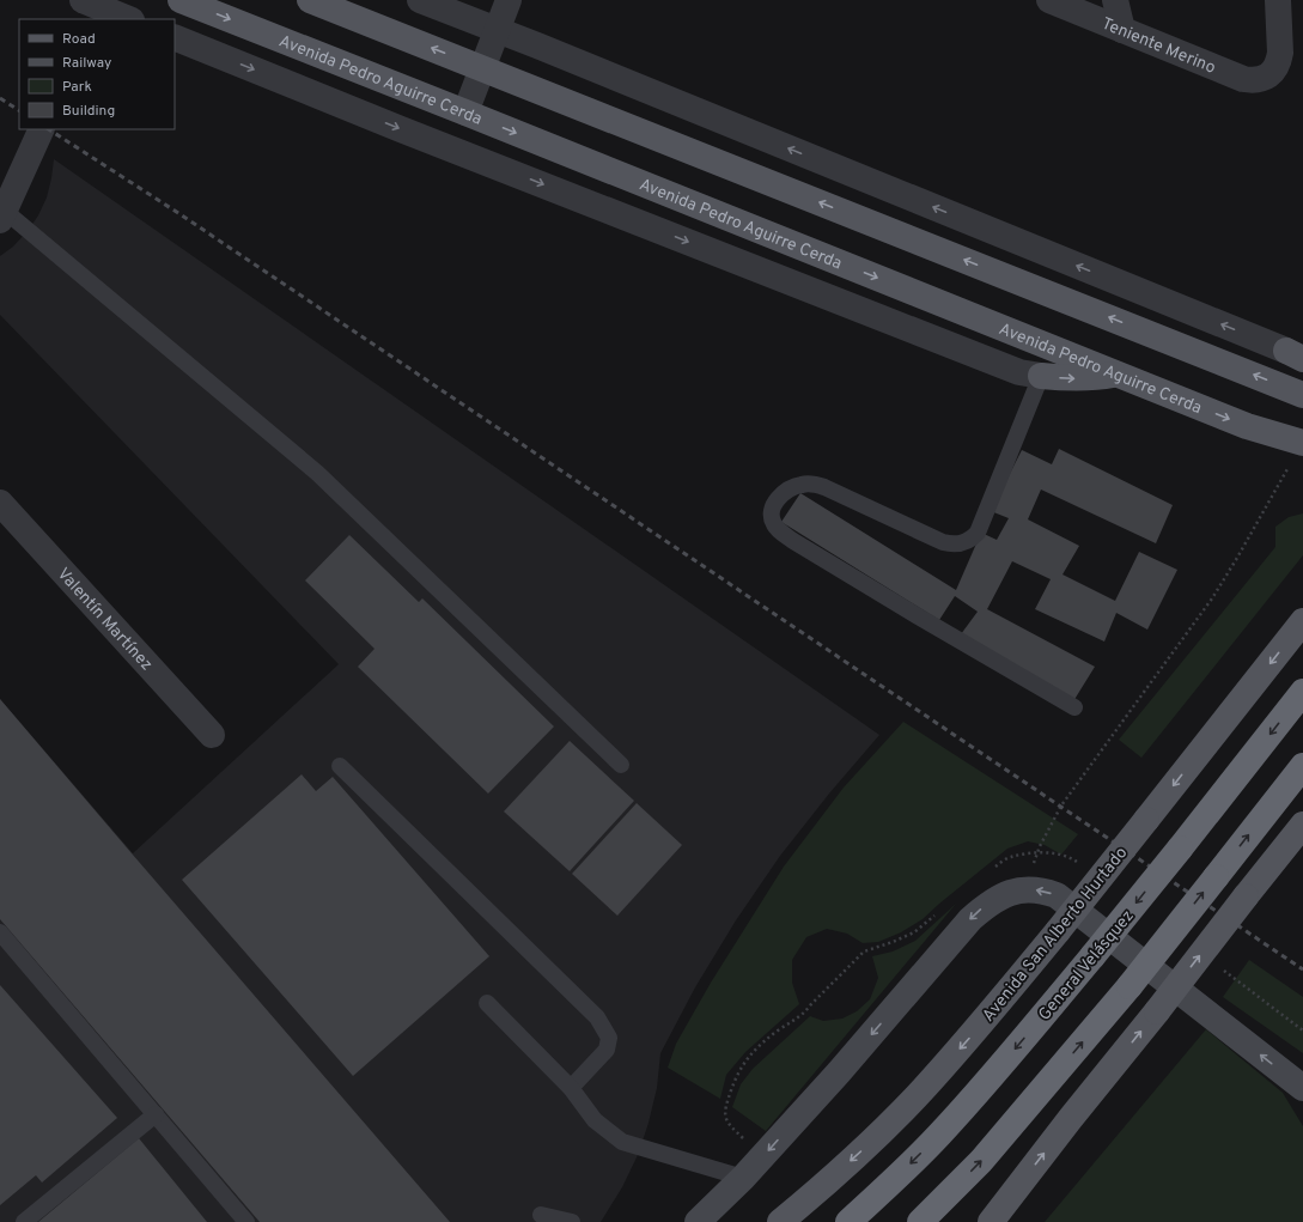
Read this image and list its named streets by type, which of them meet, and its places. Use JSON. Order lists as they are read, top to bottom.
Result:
{
  "streets": {
    "highway": ["General Velásquez"],
    "main road": ["Avenida Pedro Aguirre Cerda", "Avenida San Alberto Hurtado"],
    "street": ["Teniente Merino", "Valentín Martínez"]
  },
  "legend": [
    "Road",
    "Railway",
    "Park",
    "Building"
  ]
}
